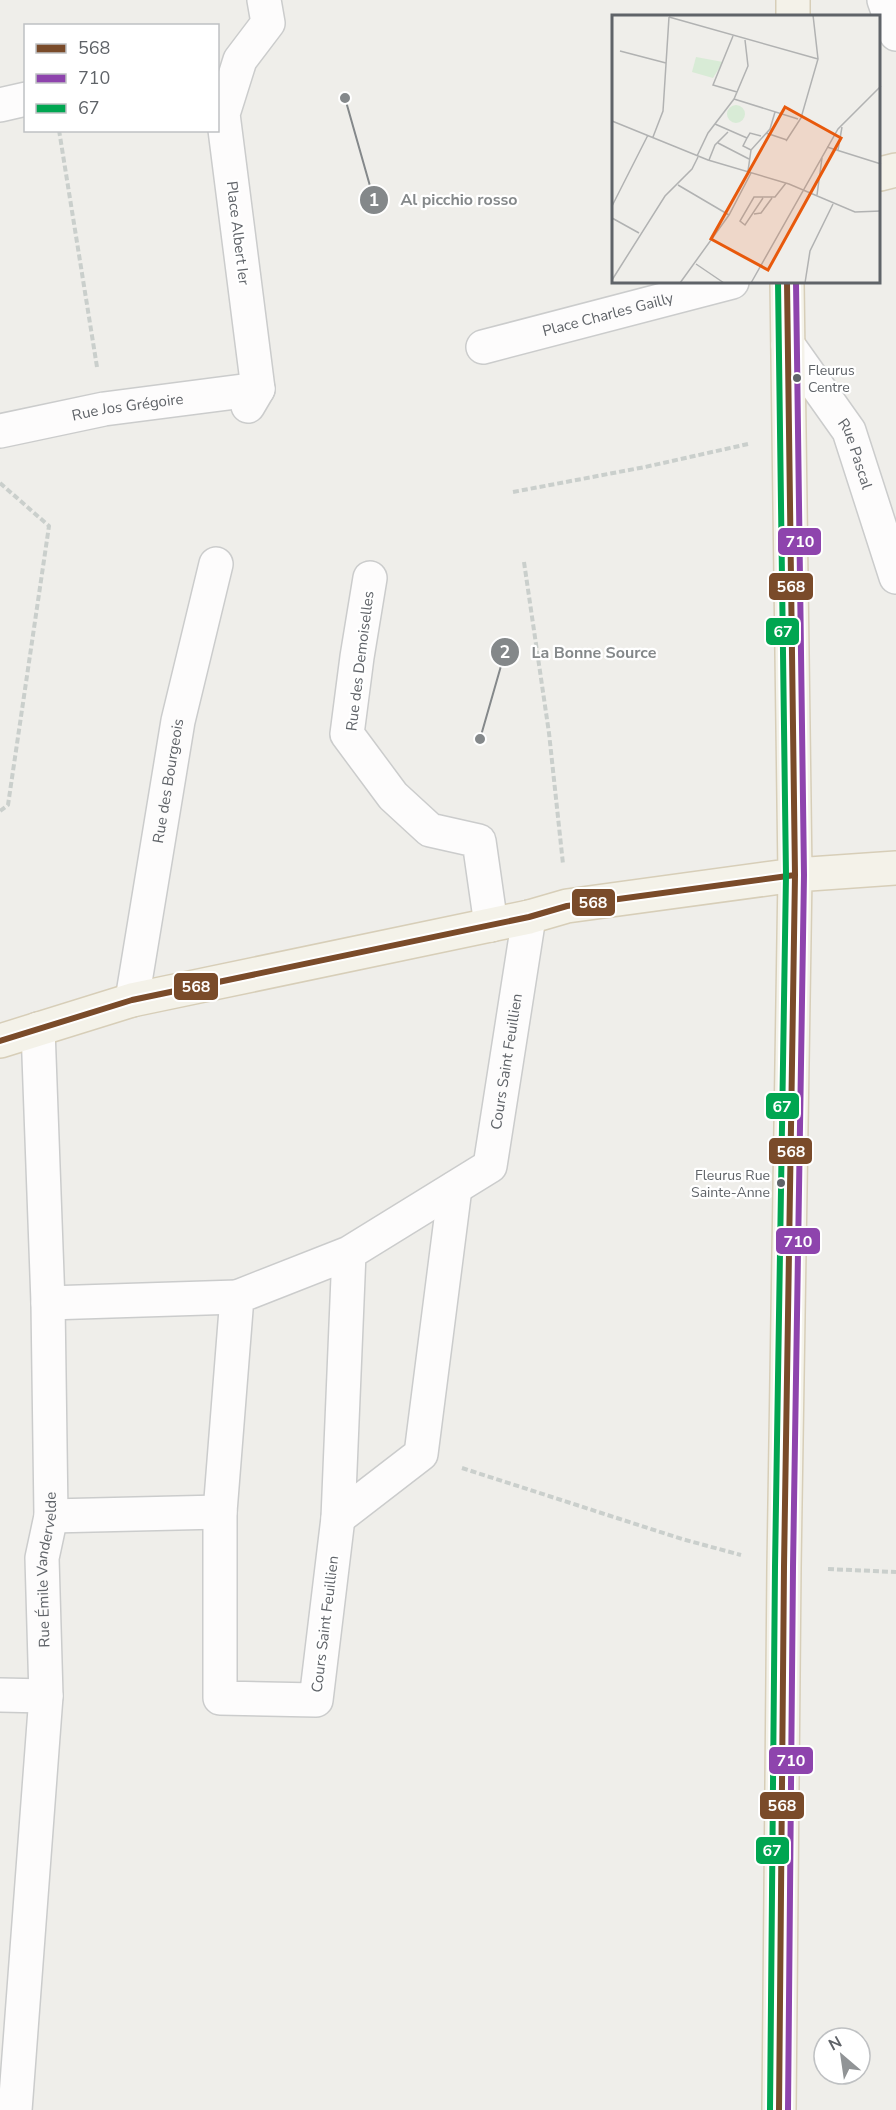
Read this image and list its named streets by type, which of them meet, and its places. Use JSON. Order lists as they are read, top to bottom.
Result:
{
  "streets": {
    "street": [
      "Place Albert Ier",
      "Place Charles Gailly",
      "Rue Jos Grégoire",
      "Rue Pascal",
      "Rue des Demoiselles",
      "Rue des Bourgeois",
      "Cours Saint Feuillien",
      "Rue Émile Vandervelde"
    ]
  },
  "crossings": [
    ["Place Albert Ier", "Rue Jos Grégoire"],
    ["Cours Saint Feuillien", "Rue Émile Vandervelde"]
  ],
  "places": [
    "Al picchio rosso",
    "Fleurus Centre",
    "La Bonne Source",
    "Fleurus Rue Sainte-Anne"
  ],
  "lines": ["transit line 568", "transit line 710", "transit line 67"],
  "legend": ["568", "710", "67"],
  "north": "top left"
}
